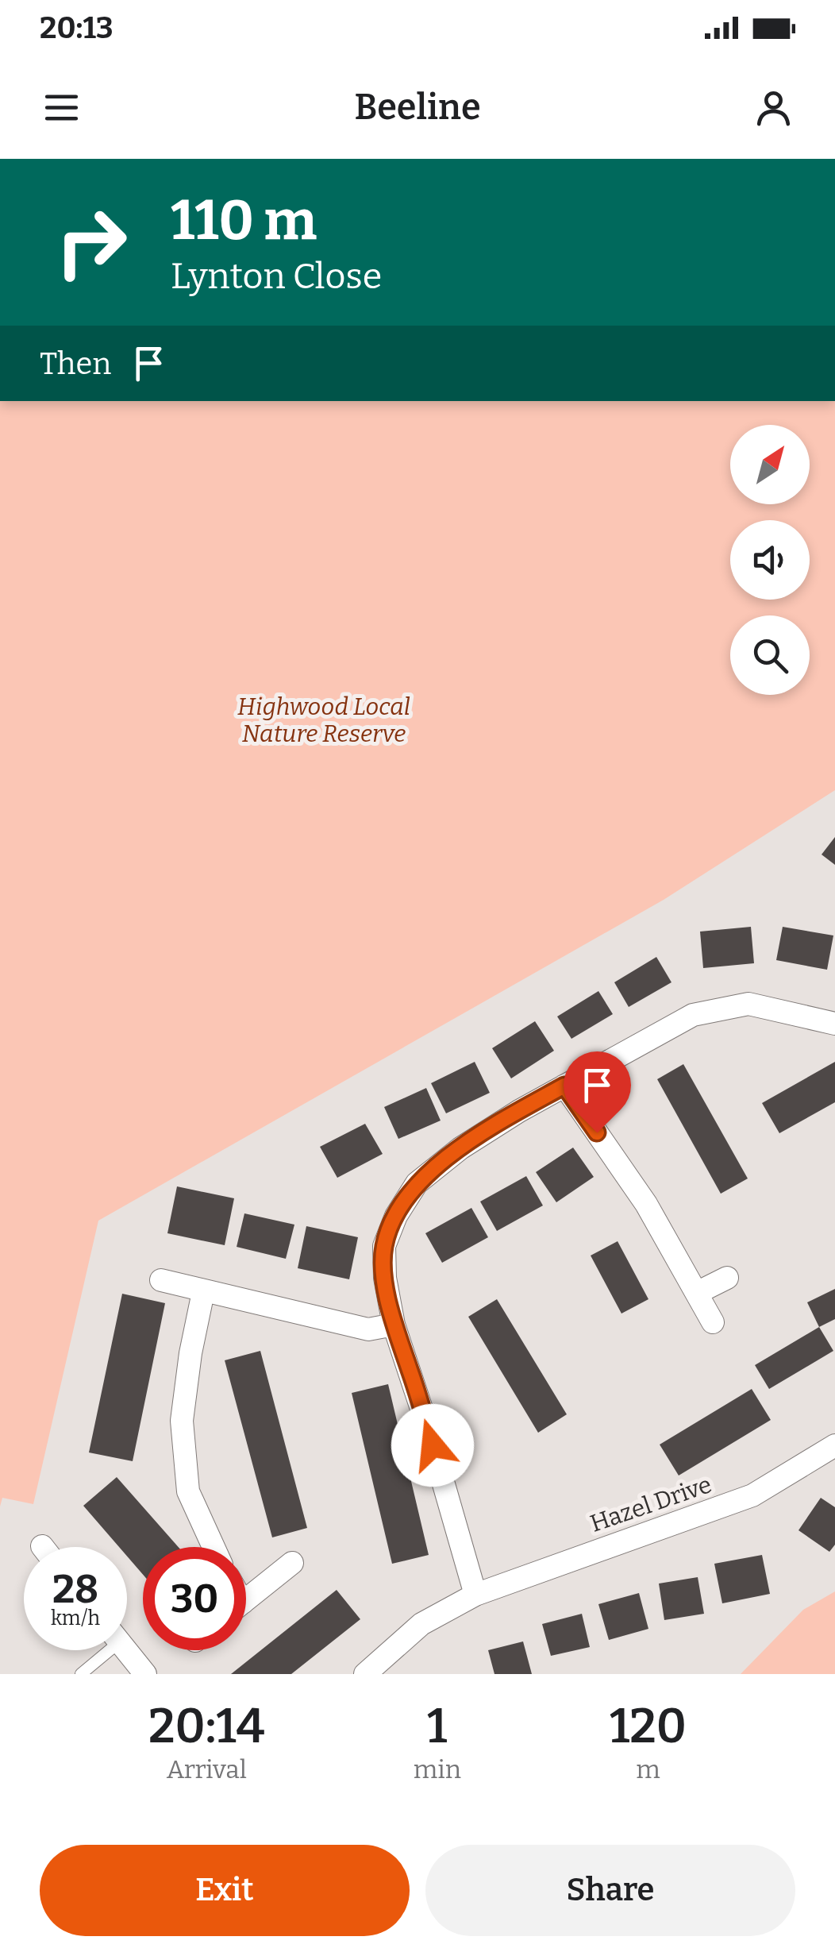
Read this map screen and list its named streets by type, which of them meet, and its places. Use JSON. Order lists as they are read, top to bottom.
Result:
{
  "streets": {
    "street": ["Hazel Drive"]
  },
  "parks": ["Highwood Local Nature Reserve"],
  "north": "top right",
  "page": {
    "status": "20:13",
    "header": "Beeline",
    "turn": ["110 m", "Lynton Close"],
    "then": "Then",
    "speed": "28 km/h",
    "limit": "30",
    "eta": [
      "20:14",
      "Arrival",
      "1",
      "min",
      "120",
      "m"
    ],
    "buttons": ["Exit", "Share"]
  }
}
